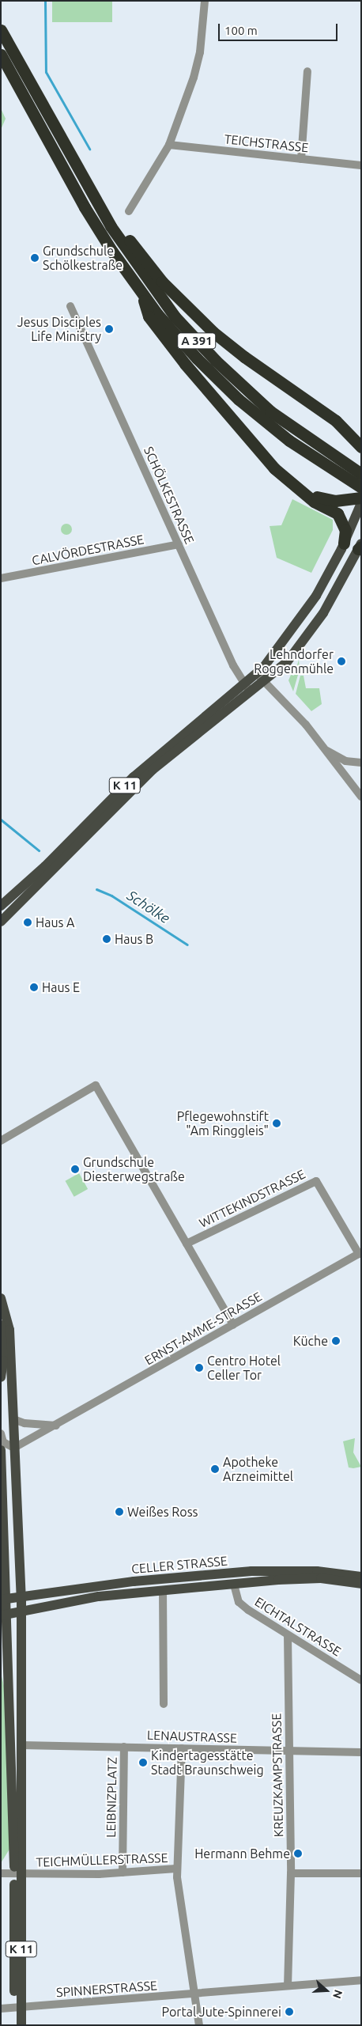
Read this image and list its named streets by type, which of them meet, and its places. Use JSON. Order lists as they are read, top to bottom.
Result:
{
  "streets": {
    "highway": ["A 391"],
    "main road": ["K 11", "CELLER STRASSE"],
    "street": [
      "TEICHSTRASSE",
      "SCHÖLKESTRASSE",
      "CALVÖRDESTRASSE",
      "WITTEKINDSTRASSE",
      "ERNST-AMME-STRASSE",
      "EICHTALSTRASSE",
      "LENAUSTRASSE",
      "KREUZKAMPSTRASSE",
      "LEIBNIZPLATZ",
      "TEICHMÜLLERSTRASSE",
      "SPINNERSTRASSE"
    ]
  },
  "crossings": [
    ["SCHÖLKESTRASSE", "CALVÖRDESTRASSE"],
    ["SCHÖLKESTRASSE", "K 11"],
    ["K 11", "ERNST-AMME-STRASSE"],
    ["K 11", "CELLER STRASSE"],
    ["K 11", "LENAUSTRASSE"],
    ["K 11", "TEICHMÜLLERSTRASSE"],
    ["K 11", "SPINNERSTRASSE"],
    ["WITTEKINDSTRASSE", "ERNST-AMME-STRASSE"],
    ["CELLER STRASSE", "EICHTALSTRASSE"],
    ["EICHTALSTRASSE", "KREUZKAMPSTRASSE"],
    ["LENAUSTRASSE", "KREUZKAMPSTRASSE"],
    ["LENAUSTRASSE", "LEIBNIZPLATZ"],
    ["KREUZKAMPSTRASSE", "SPINNERSTRASSE"],
    ["LEIBNIZPLATZ", "TEICHMÜLLERSTRASSE"],
    ["TEICHMÜLLERSTRASSE", "SPINNERSTRASSE"]
  ],
  "water": ["Schölke"],
  "places": [
    "Grundschule Schölkestraße",
    "Jesus Disciples Life Ministry",
    "Lehndorfer Roggenmühle",
    "Haus A",
    "Haus B",
    "Haus E",
    "Pflegewohnstift \"Am Ringgleis\"",
    "Grundschule Diesterwegstraße",
    "Küche",
    "Centro Hotel Celler Tor",
    "Apotheke Arzneimittel",
    "Weißes Ross",
    "Kindertagesstätte Stadt Braunschweig",
    "Hermann Behme",
    "Portal Jute-Spinnerei"
  ],
  "scale_bar": "100 m",
  "north": "right"
}
